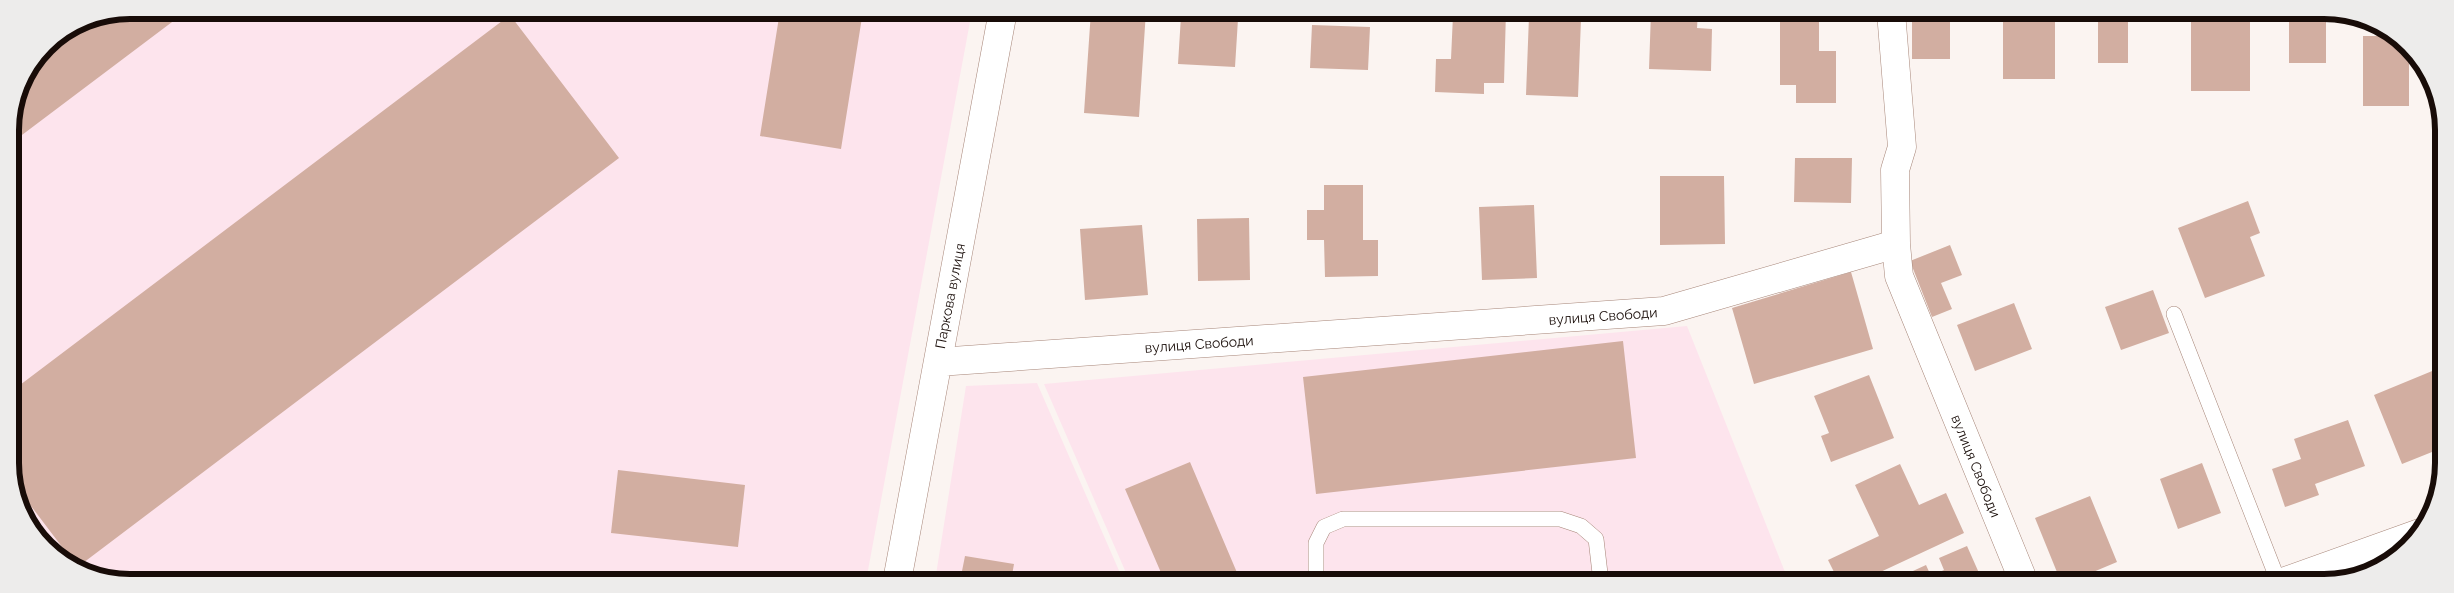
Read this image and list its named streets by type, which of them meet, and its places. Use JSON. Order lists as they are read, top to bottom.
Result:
{
  "streets": {
    "street": ["Паркова вулиця", "вулиця Свободи"]
  },
  "crossings": [
    ["Паркова вулиця", "вулиця Свободи"]
  ]
}
